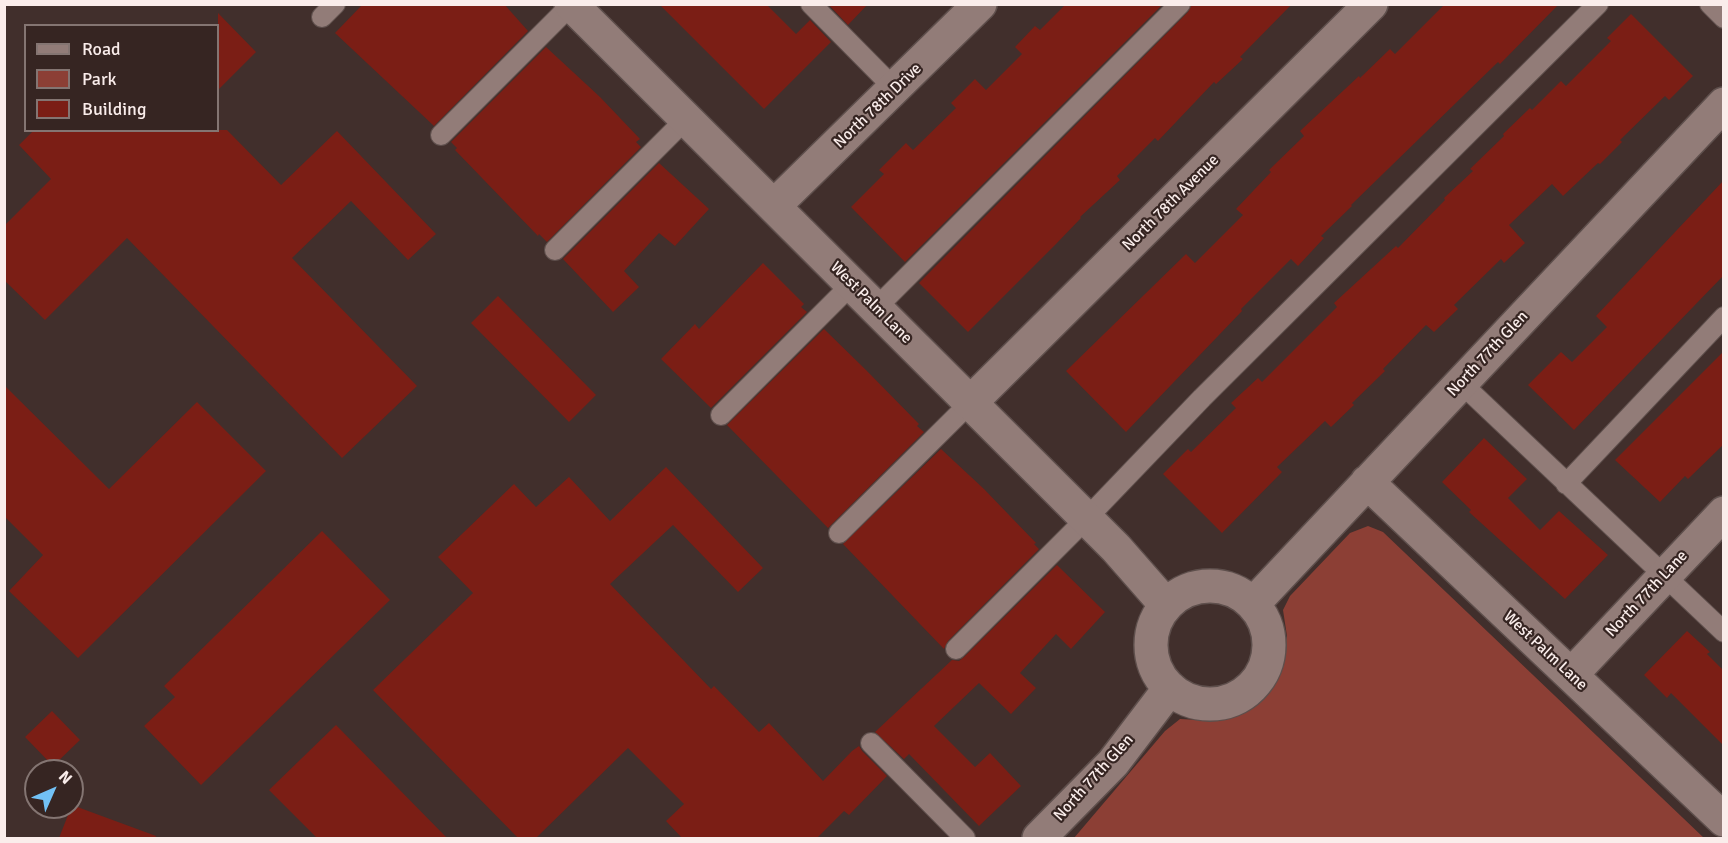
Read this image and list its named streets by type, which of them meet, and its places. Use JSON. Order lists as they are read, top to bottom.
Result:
{
  "streets": {
    "street": [
      "North 78th Drive",
      "North 78th Avenue",
      "West Palm Lane",
      "North 77th Glen",
      "North 77th Lane"
    ]
  },
  "crossings": [
    ["North 78th Drive", "West Palm Lane"],
    ["North 78th Avenue", "West Palm Lane"],
    ["West Palm Lane", "North 77th Glen"],
    ["West Palm Lane", "North 77th Lane"]
  ],
  "legend": ["Road", "Park", "Building"],
  "north": "top right"
}
